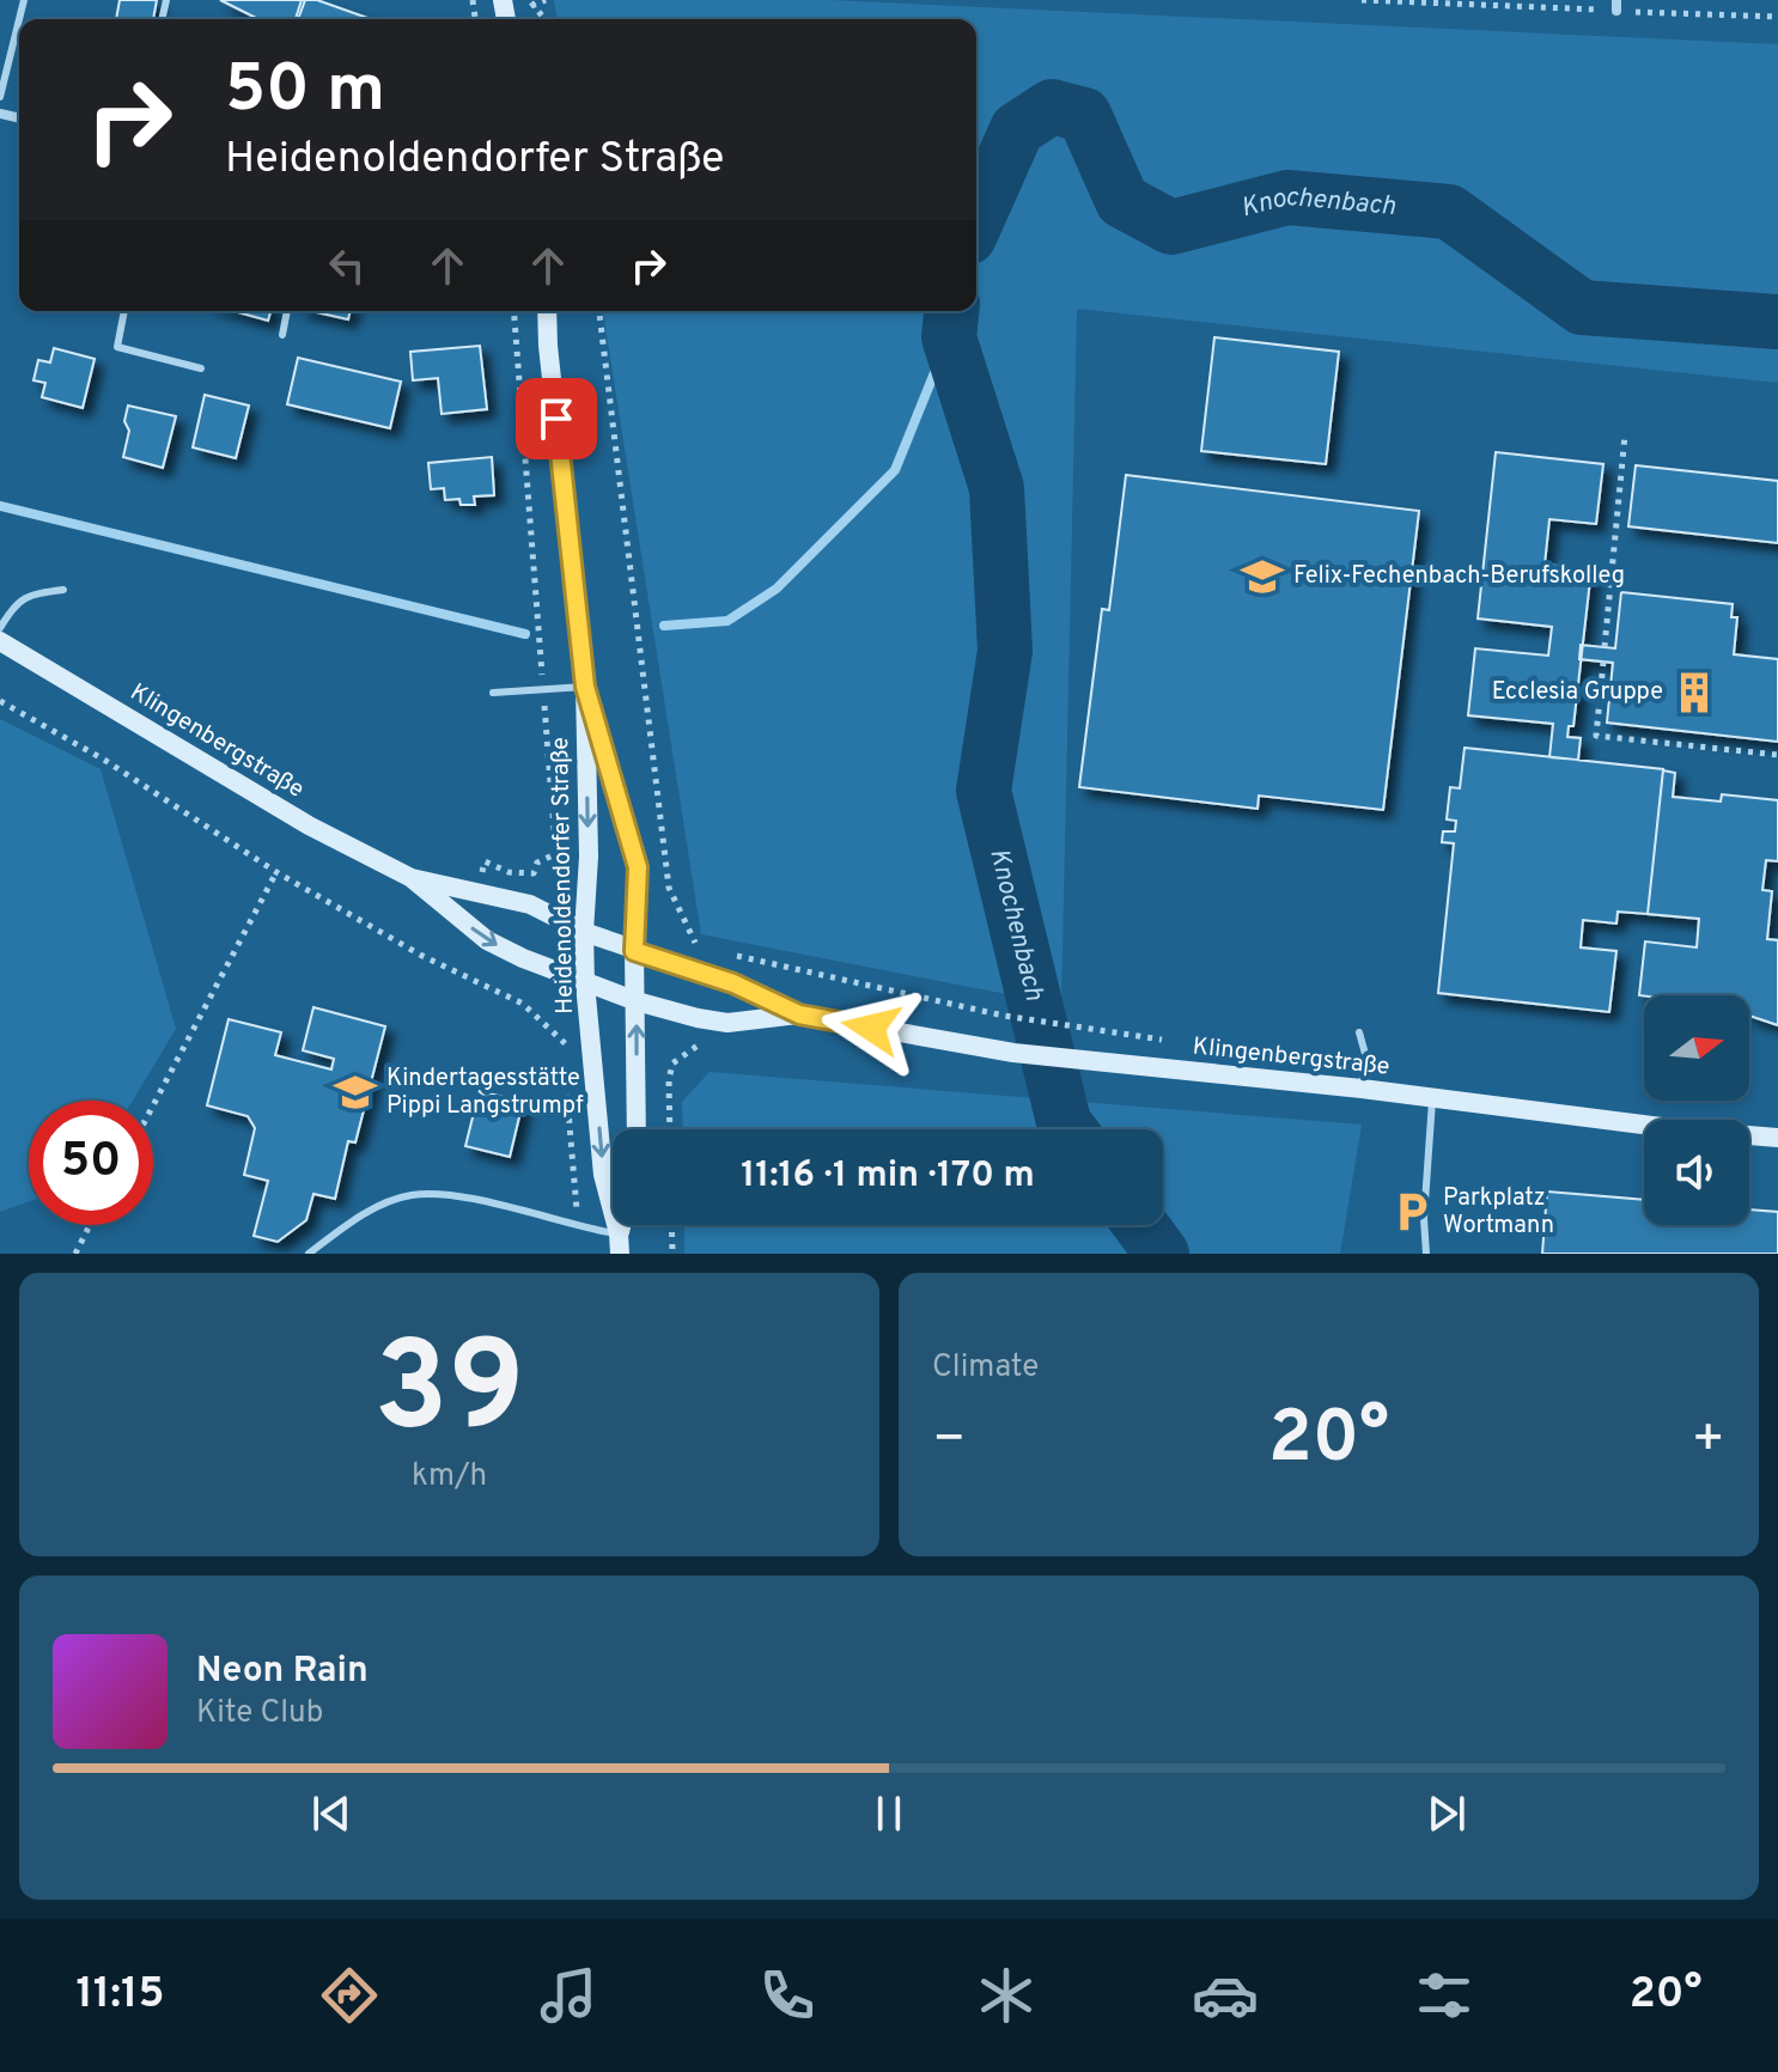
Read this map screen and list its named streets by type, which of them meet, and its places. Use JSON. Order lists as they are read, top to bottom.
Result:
{
  "streets": {
    "main road": ["Klingenbergstraße", "Heidenoldendorfer Straße"]
  },
  "crossings": [
    ["Klingenbergstraße", "Heidenoldendorfer Straße"]
  ],
  "water": ["Knochenbach"],
  "places": {
    "school or university": ["Felix-Fechenbach-Berufskolleg", "Kindertagesstätte Pippi Langstrumpf"],
    "building": ["Ecclesia Gruppe"],
    "parking": ["Parkplatz Wortmann"]
  },
  "north": "right",
  "page": {
    "turn": ["50 m", "Heidenoldendorfer Straße"],
    "limit": "50",
    "trip": "11:16 · 1 min · 170 m",
    "tile": [
      ["39", "km/h"],
      "Climate"
    ],
    "heat": ["−", "20°", "+"],
    "song": ["Neon Rain", "Kite Club"],
    "tabs": ["11:15", "20°"]
  }
}
